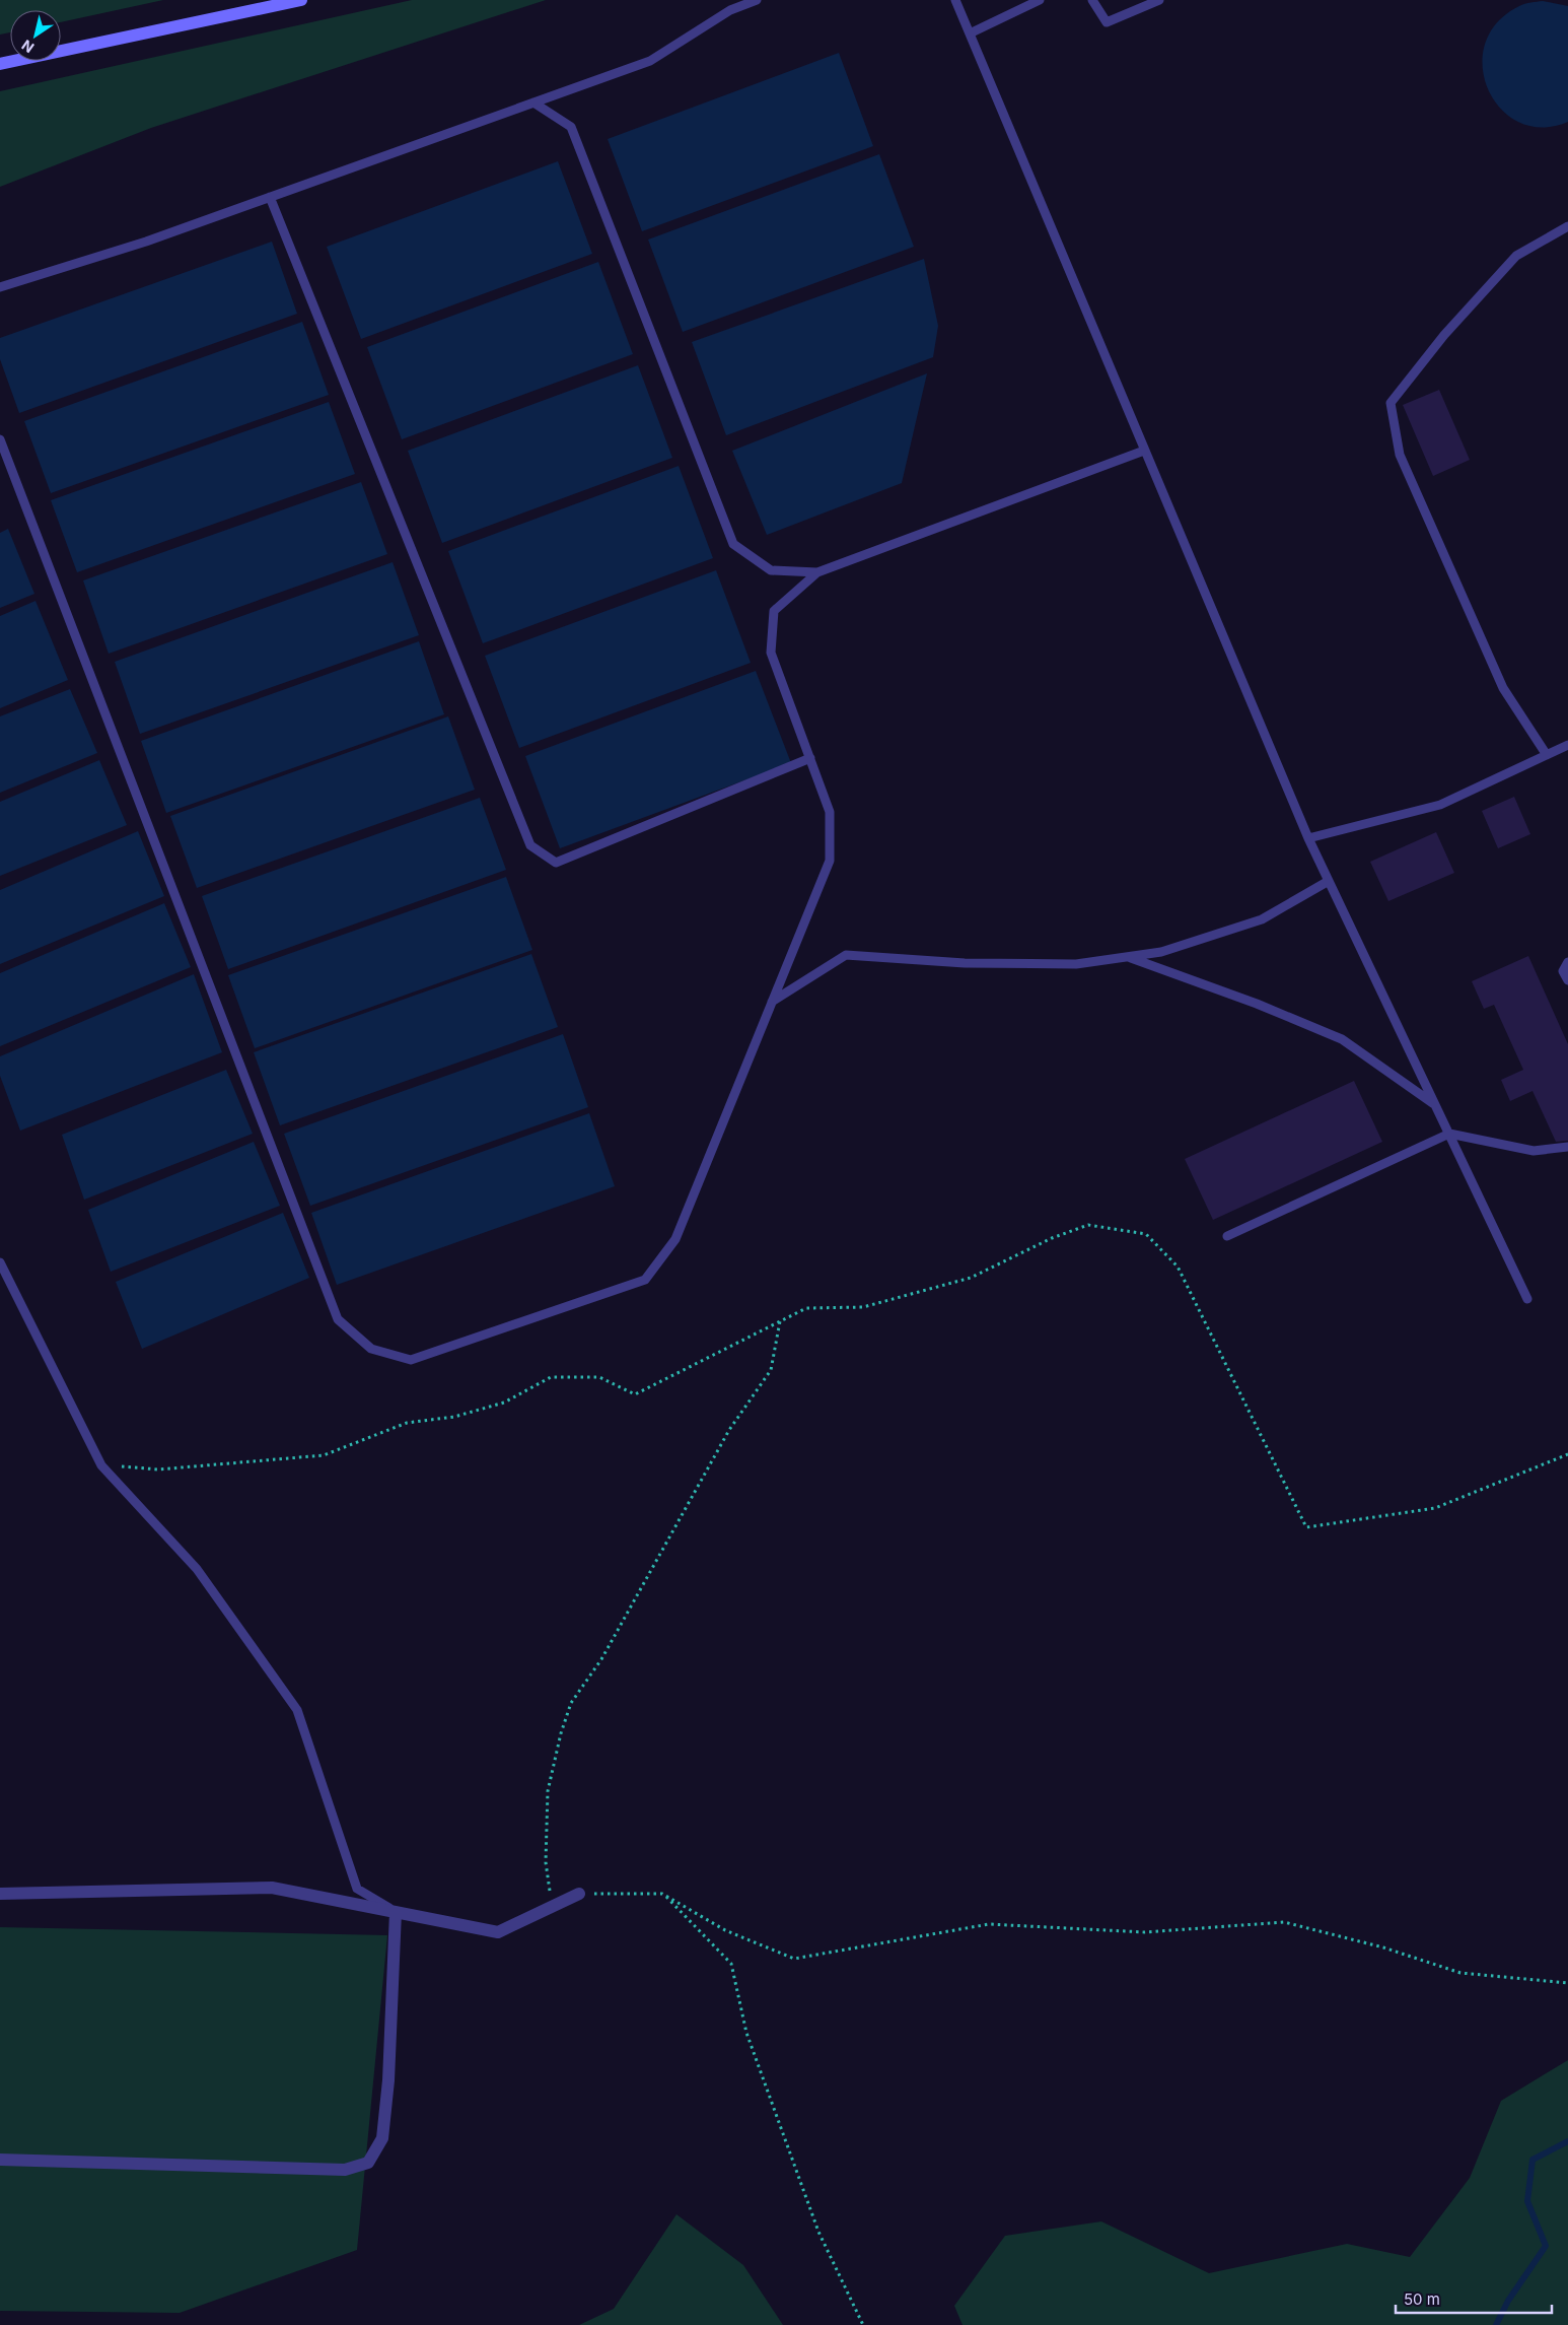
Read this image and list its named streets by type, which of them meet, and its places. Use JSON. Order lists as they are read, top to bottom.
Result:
{
  "scale_bar": "50 m",
  "north": "bottom left"
}
